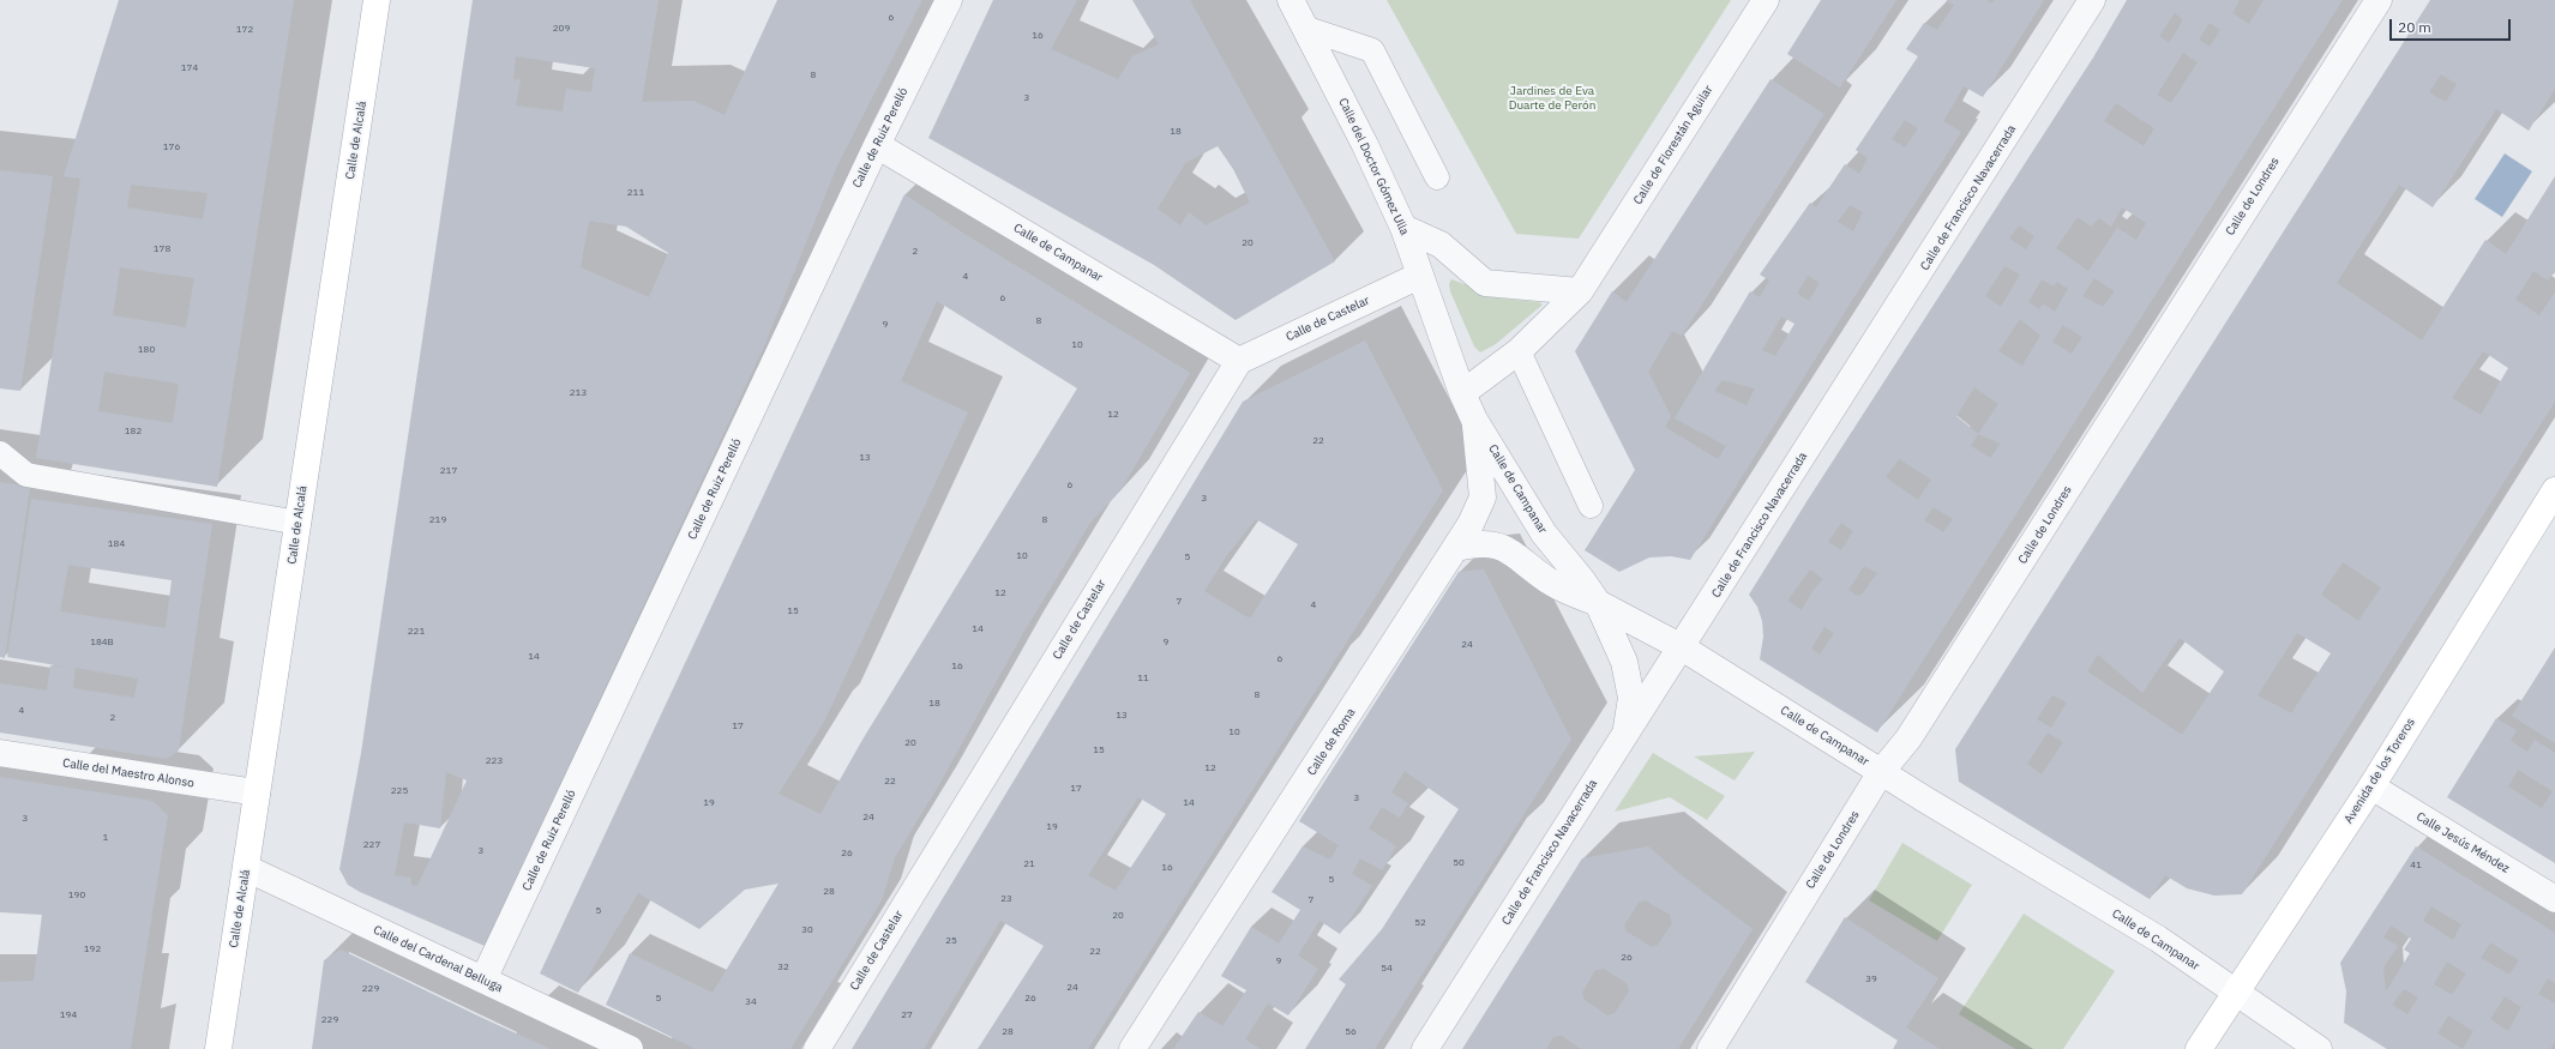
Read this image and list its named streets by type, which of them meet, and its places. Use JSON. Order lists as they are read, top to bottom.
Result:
{
  "streets": {
    "main road": ["Calle de Alcalá", "Avenida de los Toreros"],
    "street": [
      "Calle de Ruiz Perelló",
      "Calle de Florestán Aguilar",
      "Calle del Doctor Gómez Ulla",
      "Calle de Londres",
      "Calle de Francisco Navacerrada",
      "Calle de Campanar",
      "Calle de Castelar",
      "Calle de Roma",
      "Calle del Maestro Alonso",
      "Calle Jesús Méndez",
      "Calle del Cardenal Belluga"
    ]
  },
  "crossings": [
    ["Calle de Ruiz Perelló", "Calle de Campanar"],
    ["Calle de Ruiz Perelló", "Calle del Cardenal Belluga"],
    ["Calle de Alcalá", "Calle del Maestro Alonso"],
    ["Calle de Alcalá", "Calle del Cardenal Belluga"],
    ["Calle de Florestán Aguilar", "Calle del Doctor Gómez Ulla"],
    ["Calle del Doctor Gómez Ulla", "Calle de Campanar"],
    ["Calle del Doctor Gómez Ulla", "Calle de Castelar"],
    ["Calle del Doctor Gómez Ulla", "Calle de Roma"],
    ["Calle de Londres", "Calle de Campanar"],
    ["Calle de Francisco Navacerrada", "Calle de Campanar"],
    ["Calle de Campanar", "Calle de Castelar"],
    ["Calle de Campanar", "Calle de Roma"],
    ["Calle de Campanar", "Avenida de los Toreros"],
    ["Avenida de los Toreros", "Calle Jesús Méndez"]
  ],
  "parks": ["Jardines de Eva Duarte de Perón"],
  "house_numbers": [
    "6",
    "209",
    "172",
    "16",
    "174",
    "8",
    "3",
    "18",
    "176",
    "211",
    "20",
    "178",
    "2",
    "4",
    "6",
    "8",
    "9",
    "10",
    "180",
    "213",
    "12",
    "182",
    "22",
    "13",
    "217",
    "6",
    "3",
    "219",
    "8",
    "184",
    "10",
    "5",
    "12",
    "7",
    "4",
    "15",
    "14",
    "221",
    "184B",
    "9",
    "24",
    "14",
    "6",
    "16",
    "11",
    "8",
    "18",
    "4",
    "13",
    "2",
    "17",
    "10",
    "20",
    "15",
    "223",
    "12",
    "22",
    "17",
    "225",
    "3",
    "19",
    "14",
    "24",
    "3",
    "19",
    "1",
    "227",
    "3",
    "26",
    "50",
    "21",
    "41",
    "16",
    "5",
    "28",
    "190",
    "23",
    "7",
    "5",
    "20",
    "52",
    "30",
    "25",
    "192",
    "22",
    "26",
    "9",
    "32",
    "54",
    "39",
    "24",
    "229",
    "5",
    "26",
    "34",
    "194",
    "27",
    "229",
    "28",
    "56"
  ],
  "scale_bar": "20 m"
}
